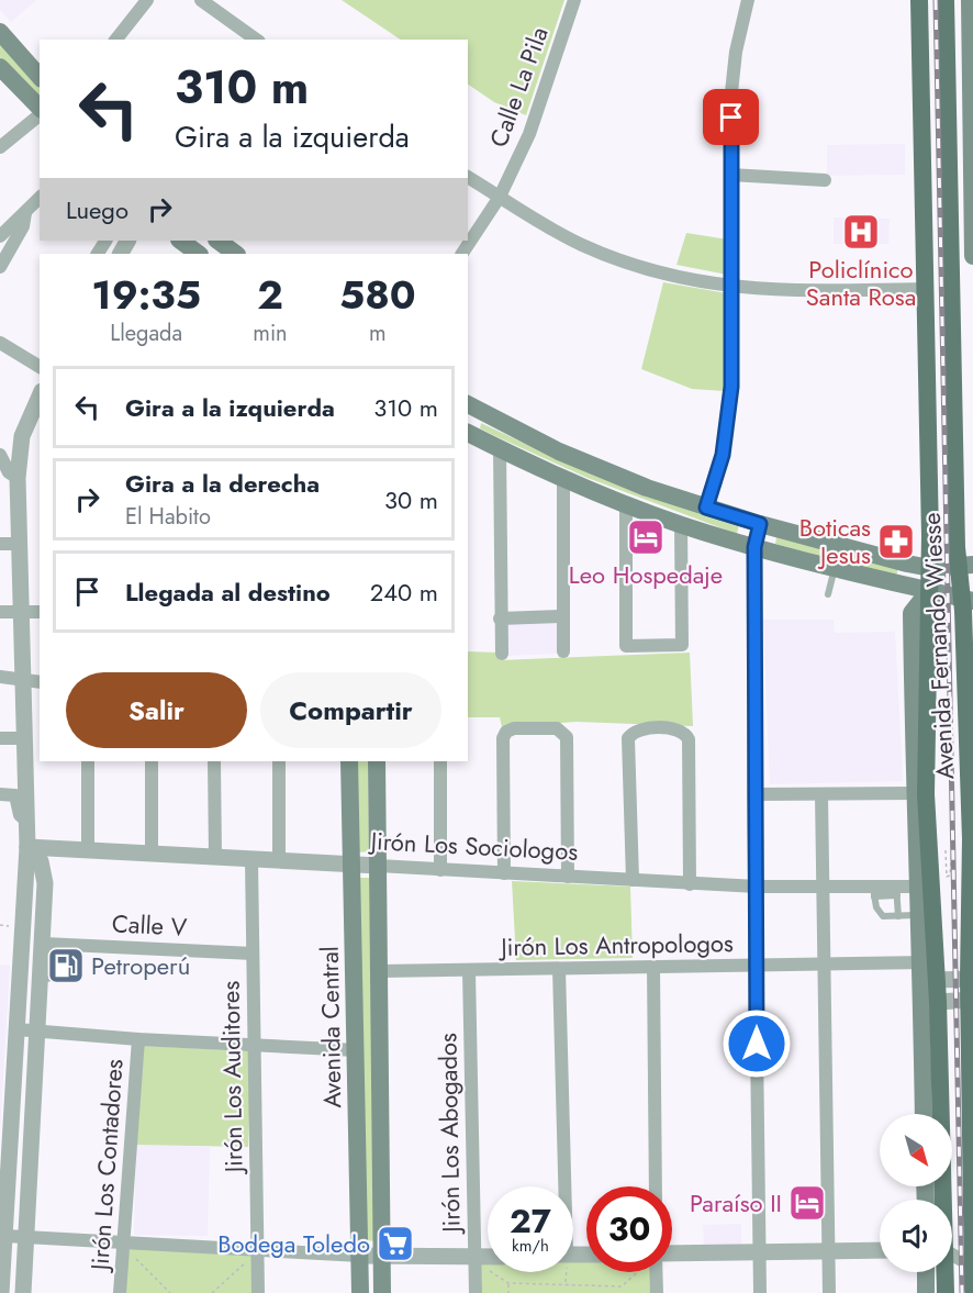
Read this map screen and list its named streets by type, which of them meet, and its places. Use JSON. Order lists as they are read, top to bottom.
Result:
{
  "streets": {
    "main road": ["Avenida Fernando Wiesse", "Avenida Central"],
    "street": [
      "Calle La Pila",
      "Jirón Los Sociologos",
      "Calle V",
      "Jirón Los Antropologos",
      "Jirón Los Auditores",
      "Jirón Los Abogados",
      "Jirón Los Contadores"
    ]
  },
  "crossings": [
    ["Avenida Fernando Wiesse", "Jirón Los Sociologos"],
    ["Avenida Fernando Wiesse", "Jirón Los Antropologos"],
    ["Jirón Los Sociologos", "Avenida Central"],
    ["Jirón Los Sociologos", "Jirón Los Auditores"],
    ["Calle V", "Jirón Los Auditores"],
    ["Jirón Los Antropologos", "Avenida Central"],
    ["Jirón Los Antropologos", "Jirón Los Abogados"]
  ],
  "places": {
    "hospital": ["Policlínico Santa Rosa"],
    "hotel": ["Leo Hospedaje", "Paraíso II"],
    "pharmacy": ["Boticas Jesus"],
    "fuel station": ["Petroperú"],
    "supermarket": ["Bodega Toledo"]
  },
  "north": "bottom right",
  "page": {
    "turn": ["310 m", "Gira a la izquierda"],
    "then": "Luego",
    "eta": [
      "19:35",
      "Llegada",
      "2",
      "min",
      "580",
      "m"
    ],
    "list": [
      {
        "name": "Gira a la izquierda",
        "value": "310 m"
      },
      {
        "name": "Gira a la derecha",
        "note": "El Habito",
        "value": "30 m"
      },
      {
        "name": "Llegada al destino",
        "value": "240 m"
      }
    ],
    "buttons": ["Salir", "Compartir"],
    "speed": "27 km/h",
    "limit": "30"
  }
}
